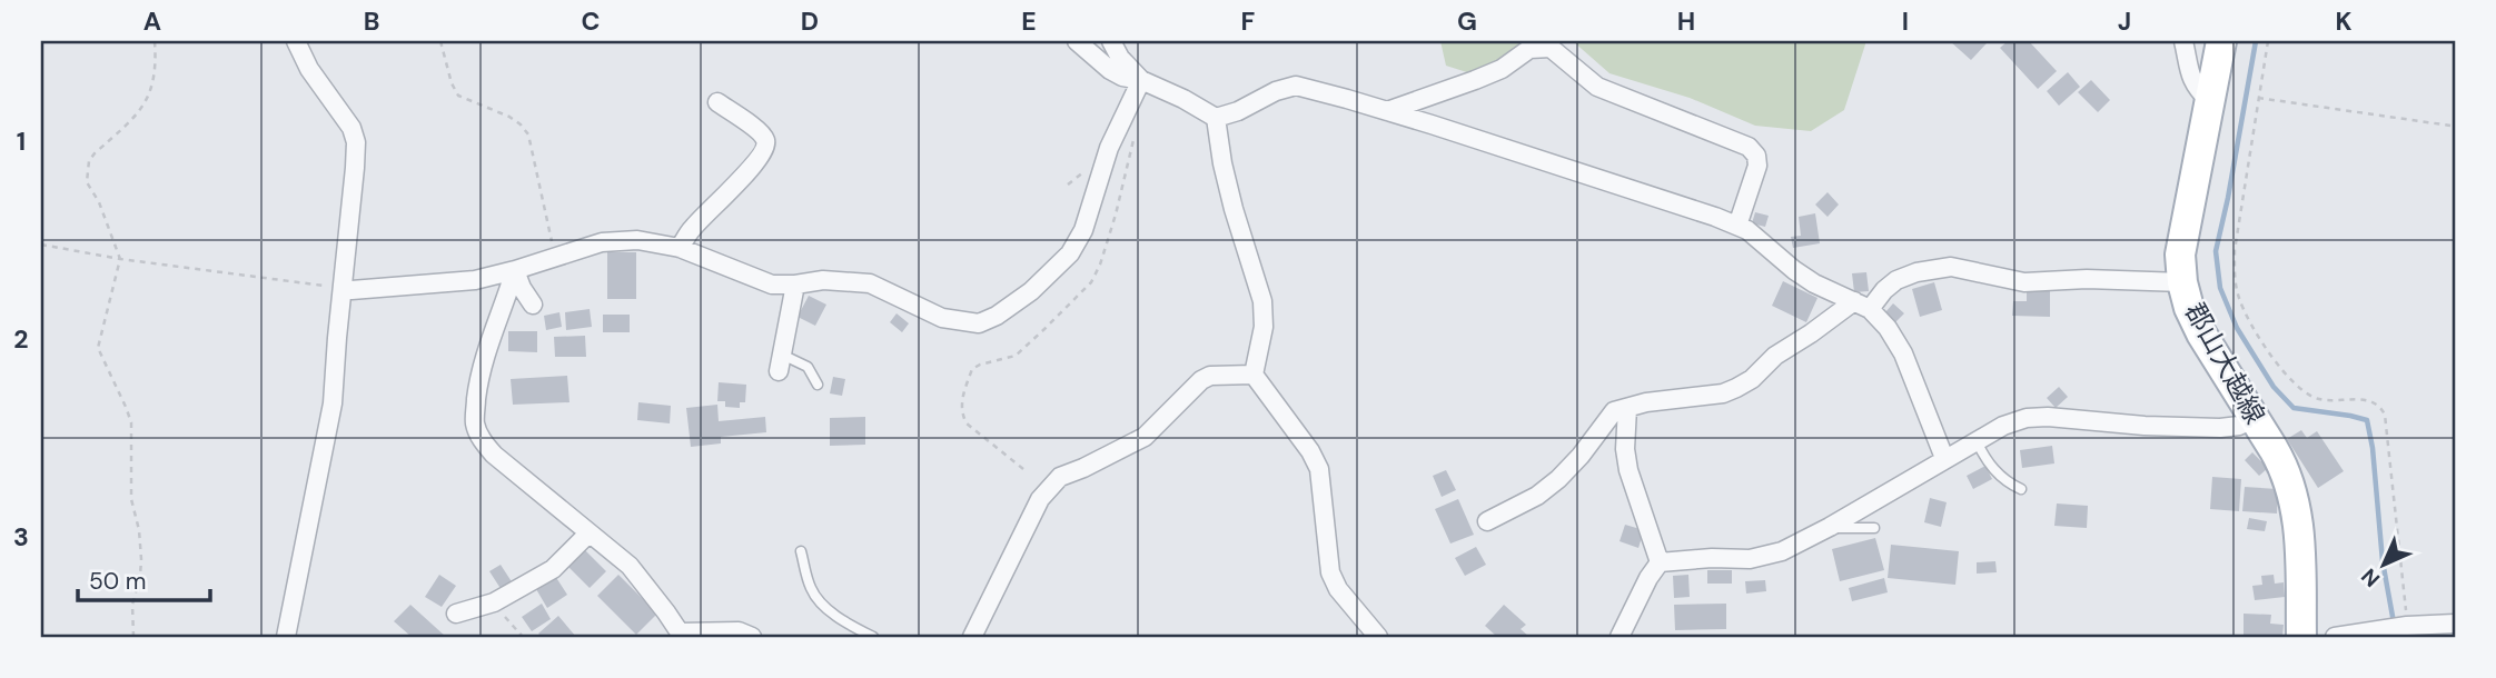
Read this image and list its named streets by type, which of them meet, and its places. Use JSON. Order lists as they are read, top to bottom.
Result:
{
  "streets": {
    "main road": ["郡山大越線"]
  },
  "scale_bar": "50 m",
  "north": "bottom left",
  "grid": {
    "columns": [
      "A",
      "B",
      "C",
      "D",
      "E",
      "F",
      "G",
      "H",
      "I",
      "J",
      "K"
    ],
    "rows": ["1", "2", "3"]
  }
}
